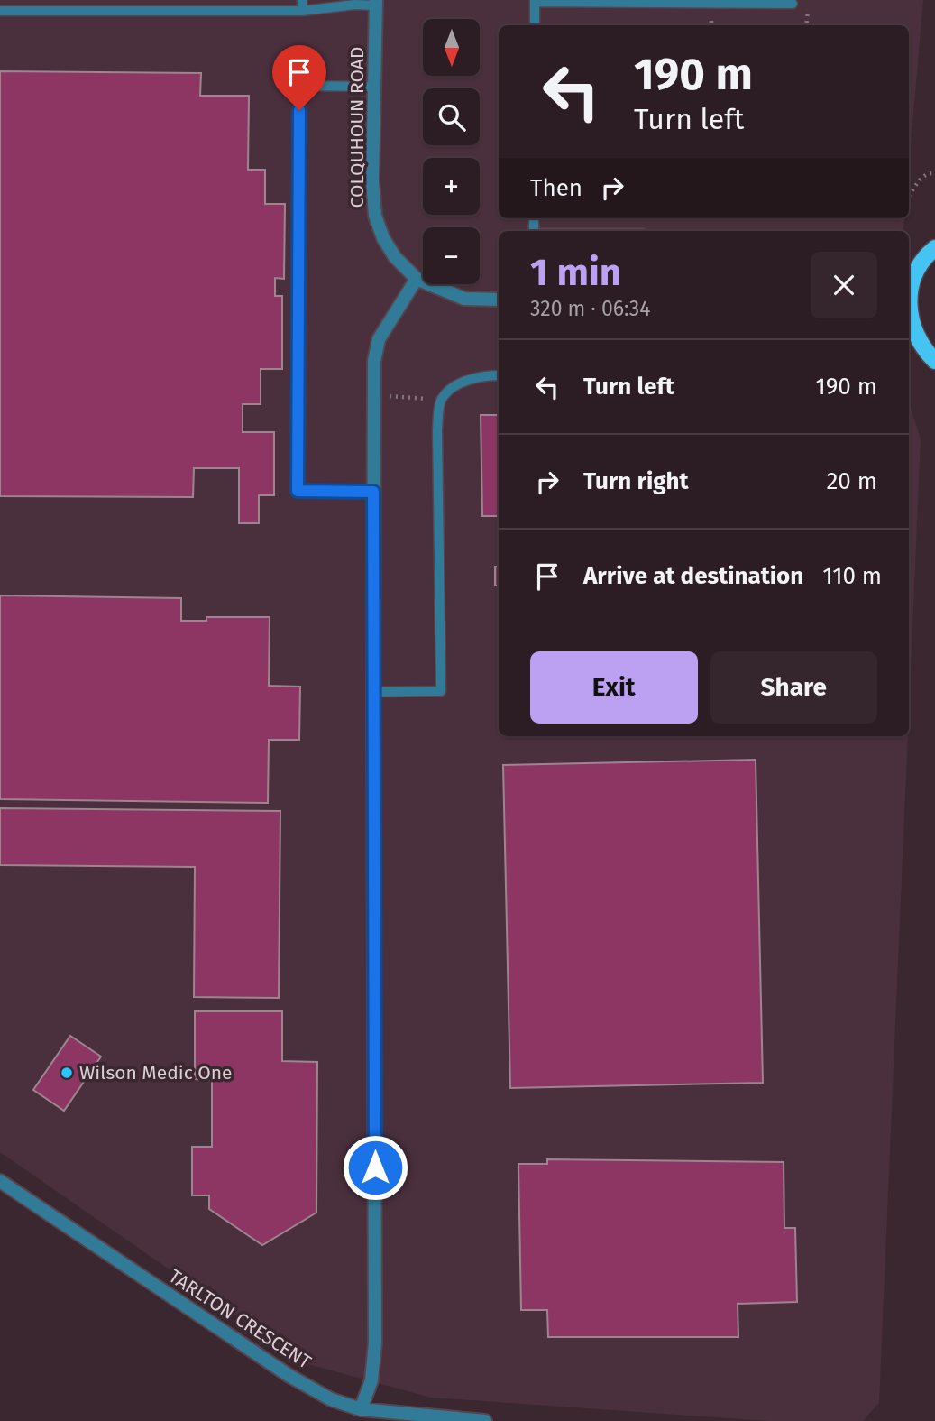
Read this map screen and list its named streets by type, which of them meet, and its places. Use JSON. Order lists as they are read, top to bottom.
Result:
{
  "streets": {
    "street": ["COLQUHOUN ROAD", "TARLTON CRESCENT"]
  },
  "places": ["Wilson Medic One"],
  "north": "bottom",
  "page": {
    "map_buttons": ["+", "−"],
    "turn": ["190 m", "Turn left"],
    "then": "Then",
    "heading": ["1 min", "320 m · 06:34"],
    "list": [
      {
        "name": "Turn left",
        "value": "190 m"
      },
      {
        "name": "Turn right",
        "value": "20 m"
      },
      {
        "name": "Arrive at destination",
        "value": "110 m"
      }
    ],
    "buttons": ["Exit", "Share"]
  }
}
